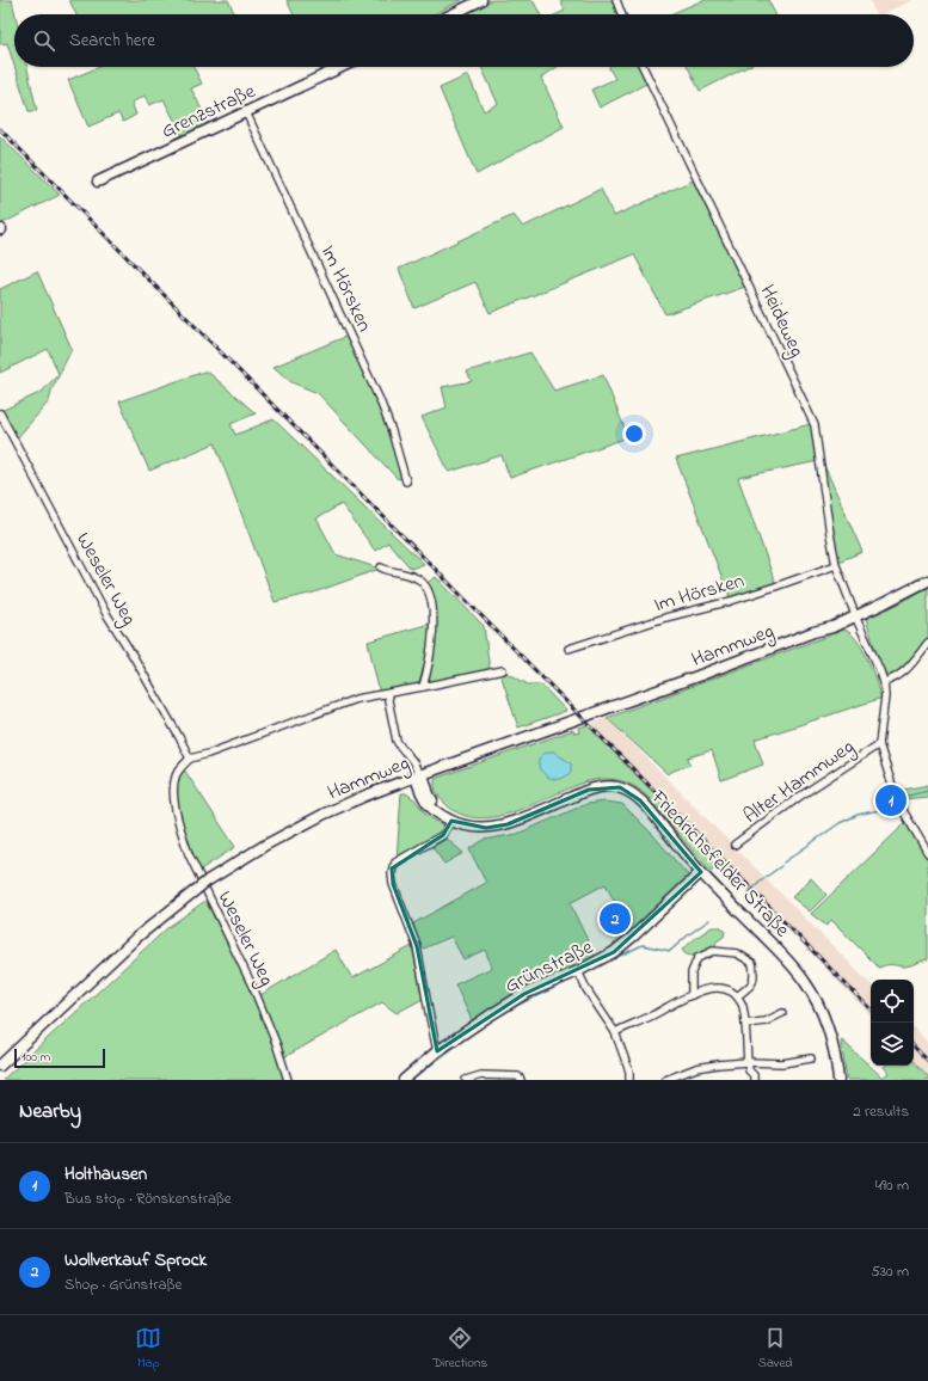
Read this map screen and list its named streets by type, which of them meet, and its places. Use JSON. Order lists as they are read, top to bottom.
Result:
{
  "streets": {
    "main road": [
      "Grenzstraße",
      "Hammweg",
      "Friedrichsfelder Straße",
      "Grünstraße"
    ],
    "street": [
      "Im Hörsken",
      "Heideweg",
      "Weseler Weg",
      "Alter Hammweg"
    ]
  },
  "crossings": [
    ["Grenzstraße", "Im Hörsken"],
    ["Im Hörsken", "Heideweg"],
    ["Heideweg", "Hammweg"],
    ["Friedrichsfelder Straße", "Grünstraße"]
  ],
  "scale_bar": "100 m",
  "page": {
    "search": "Search here",
    "pins": ["1", "2"],
    "scale": "100 m",
    "heading": ["Nearby", "2 results"],
    "list": [
      {
        "mark": "1",
        "name": "Holthausen",
        "note": "Bus stop · Rönskenstraße",
        "value": "490 m"
      },
      {
        "mark": "2",
        "name": "Wollverkauf Sprock",
        "note": "Shop · Grünstraße",
        "value": "530 m"
      }
    ],
    "nav": ["Map", "Directions", "Saved"]
  }
}
